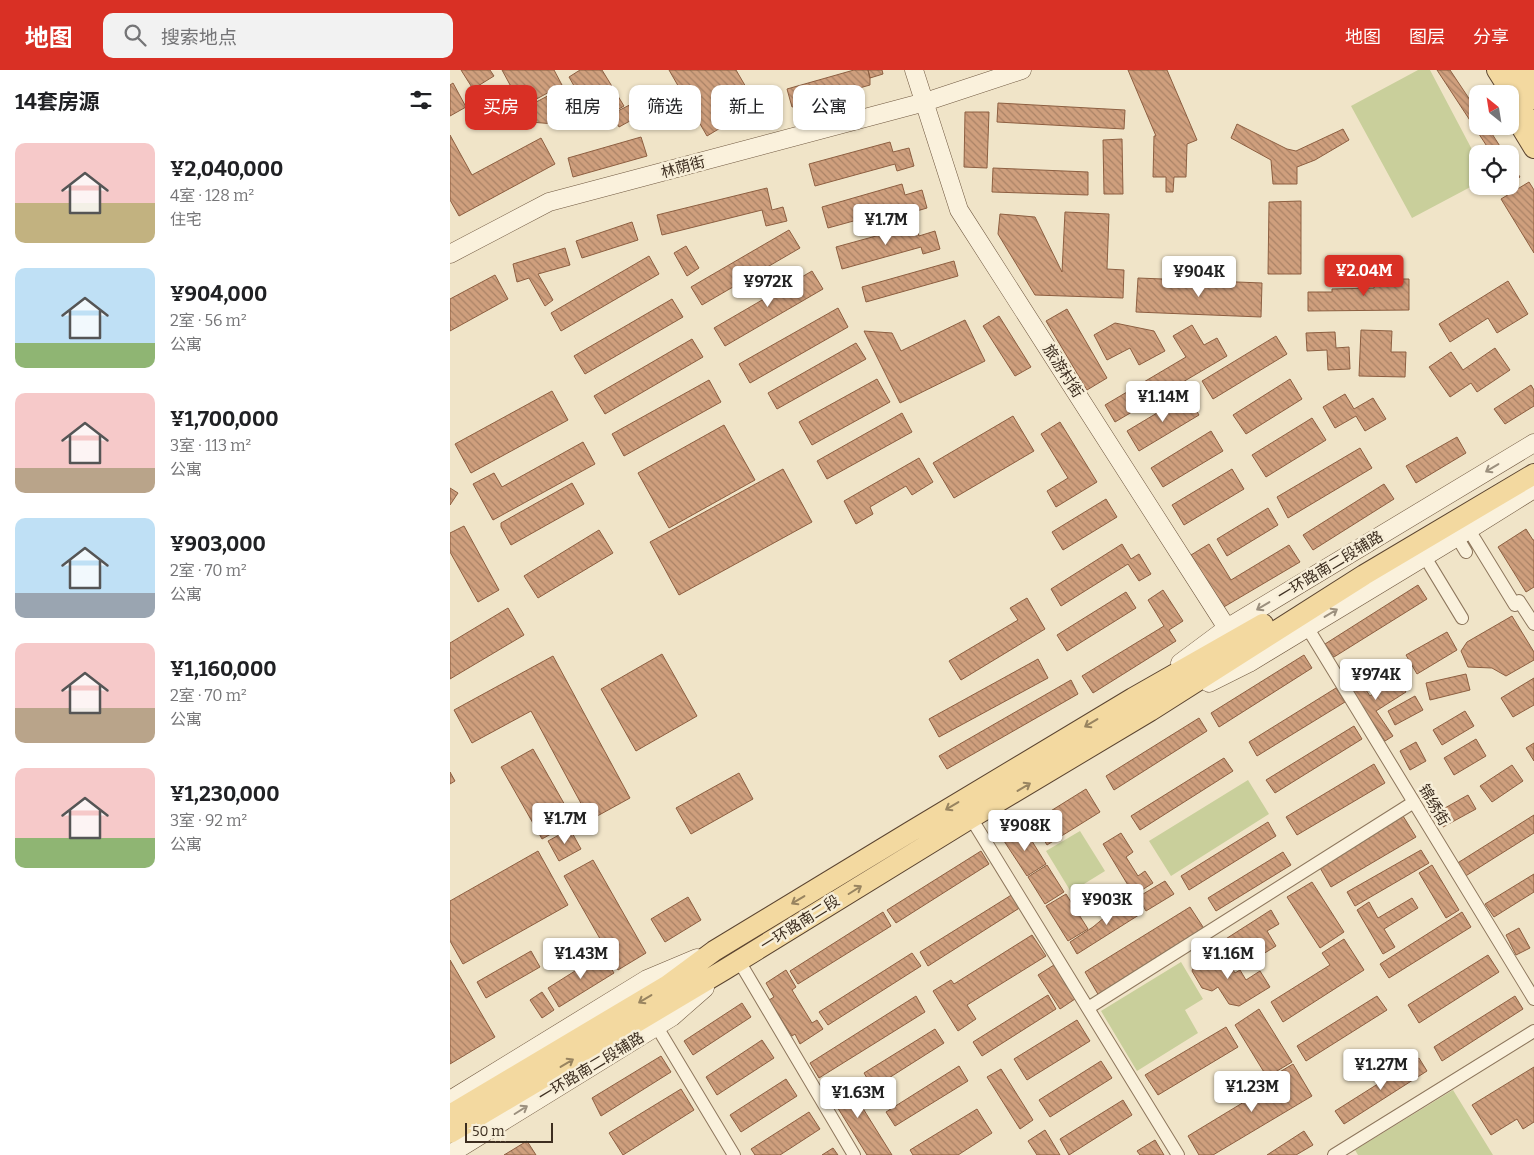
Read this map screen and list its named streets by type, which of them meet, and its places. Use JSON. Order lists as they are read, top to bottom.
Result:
{
  "streets": {
    "main road": [
      "林荫街",
      "旅游村街",
      "一环路南二段辅路",
      "一环路南二段"
    ],
    "street": ["锦绣街"]
  },
  "crossings": [
    ["林荫街", "旅游村街"],
    ["旅游村街", "一环路南二段辅路"],
    ["一环路南二段辅路", "一环路南二段"]
  ],
  "scale_bar": "50 m",
  "north": "top left",
  "page": {
    "header": "地图",
    "search": "搜索地点",
    "nav": ["地图", "图层", "分享"],
    "heading": "14套房源",
    "chip": [
      "买房",
      "租房",
      "筛选",
      "新上",
      "公寓"
    ],
    "list": [
      {
        "name": "¥2,040,000",
        "note": "4室 · 128 m² · 住宅"
      },
      {
        "name": "¥904,000",
        "note": "2室 · 56 m² · 公寓"
      },
      {
        "name": "¥1,700,000",
        "note": "3室 · 113 m² · 公寓"
      },
      {
        "name": "¥903,000",
        "note": "2室 · 70 m² · 公寓"
      },
      {
        "name": "¥1,160,000",
        "note": "2室 · 70 m² · 公寓"
      },
      {
        "name": "¥1,230,000",
        "note": "3室 · 92 m² · 公寓"
      }
    ],
    "price": [
      "¥1.7M",
      "¥2.04M",
      "¥904K",
      "¥972K",
      "¥1.14M",
      "¥974K",
      "¥1.7M",
      "¥908K",
      "¥903K",
      "¥1.43M",
      "¥1.16M",
      "¥1.27M",
      "¥1.23M",
      "¥1.63M"
    ],
    "scale": "50 m"
  }
}
